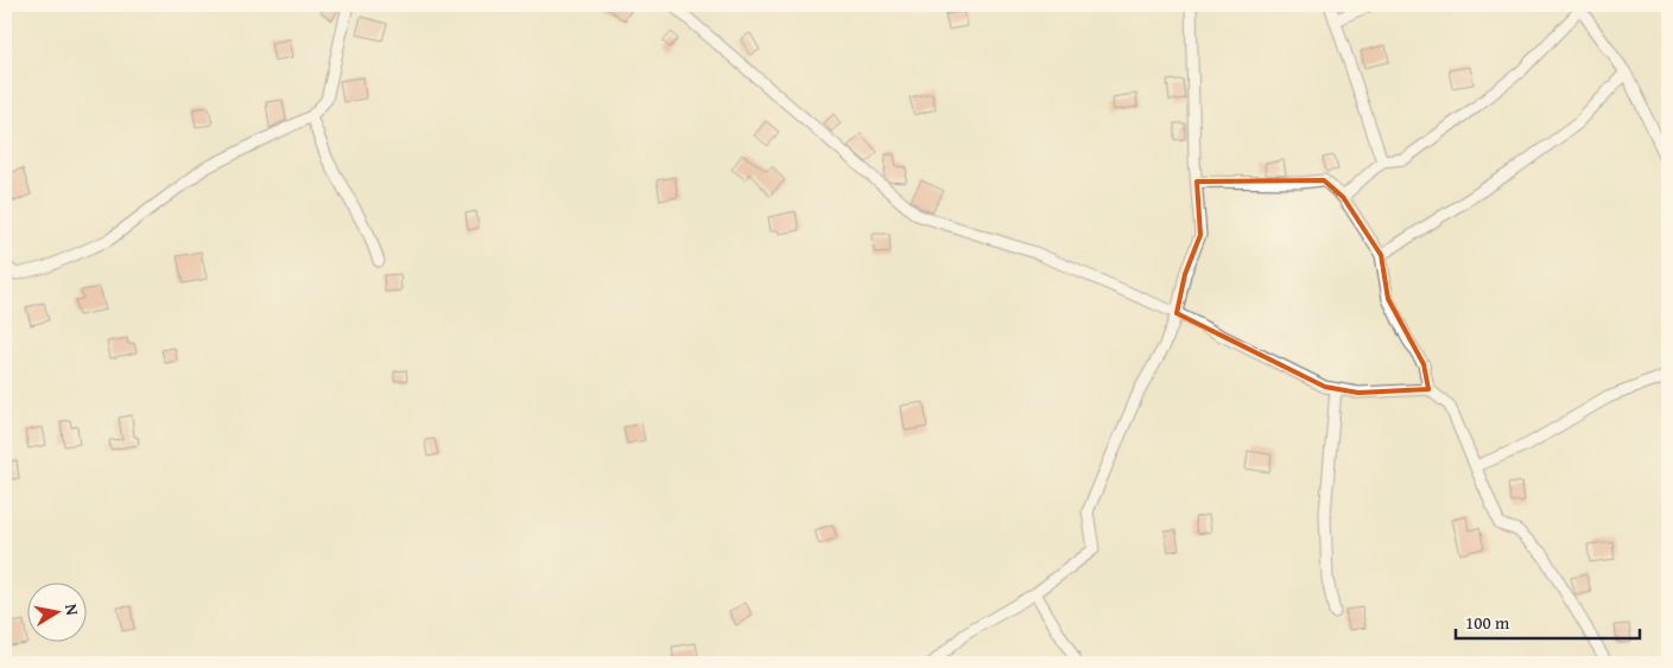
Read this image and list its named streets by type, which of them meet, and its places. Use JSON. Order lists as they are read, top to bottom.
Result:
{
  "scale_bar": "100 m",
  "north": "right"
}
